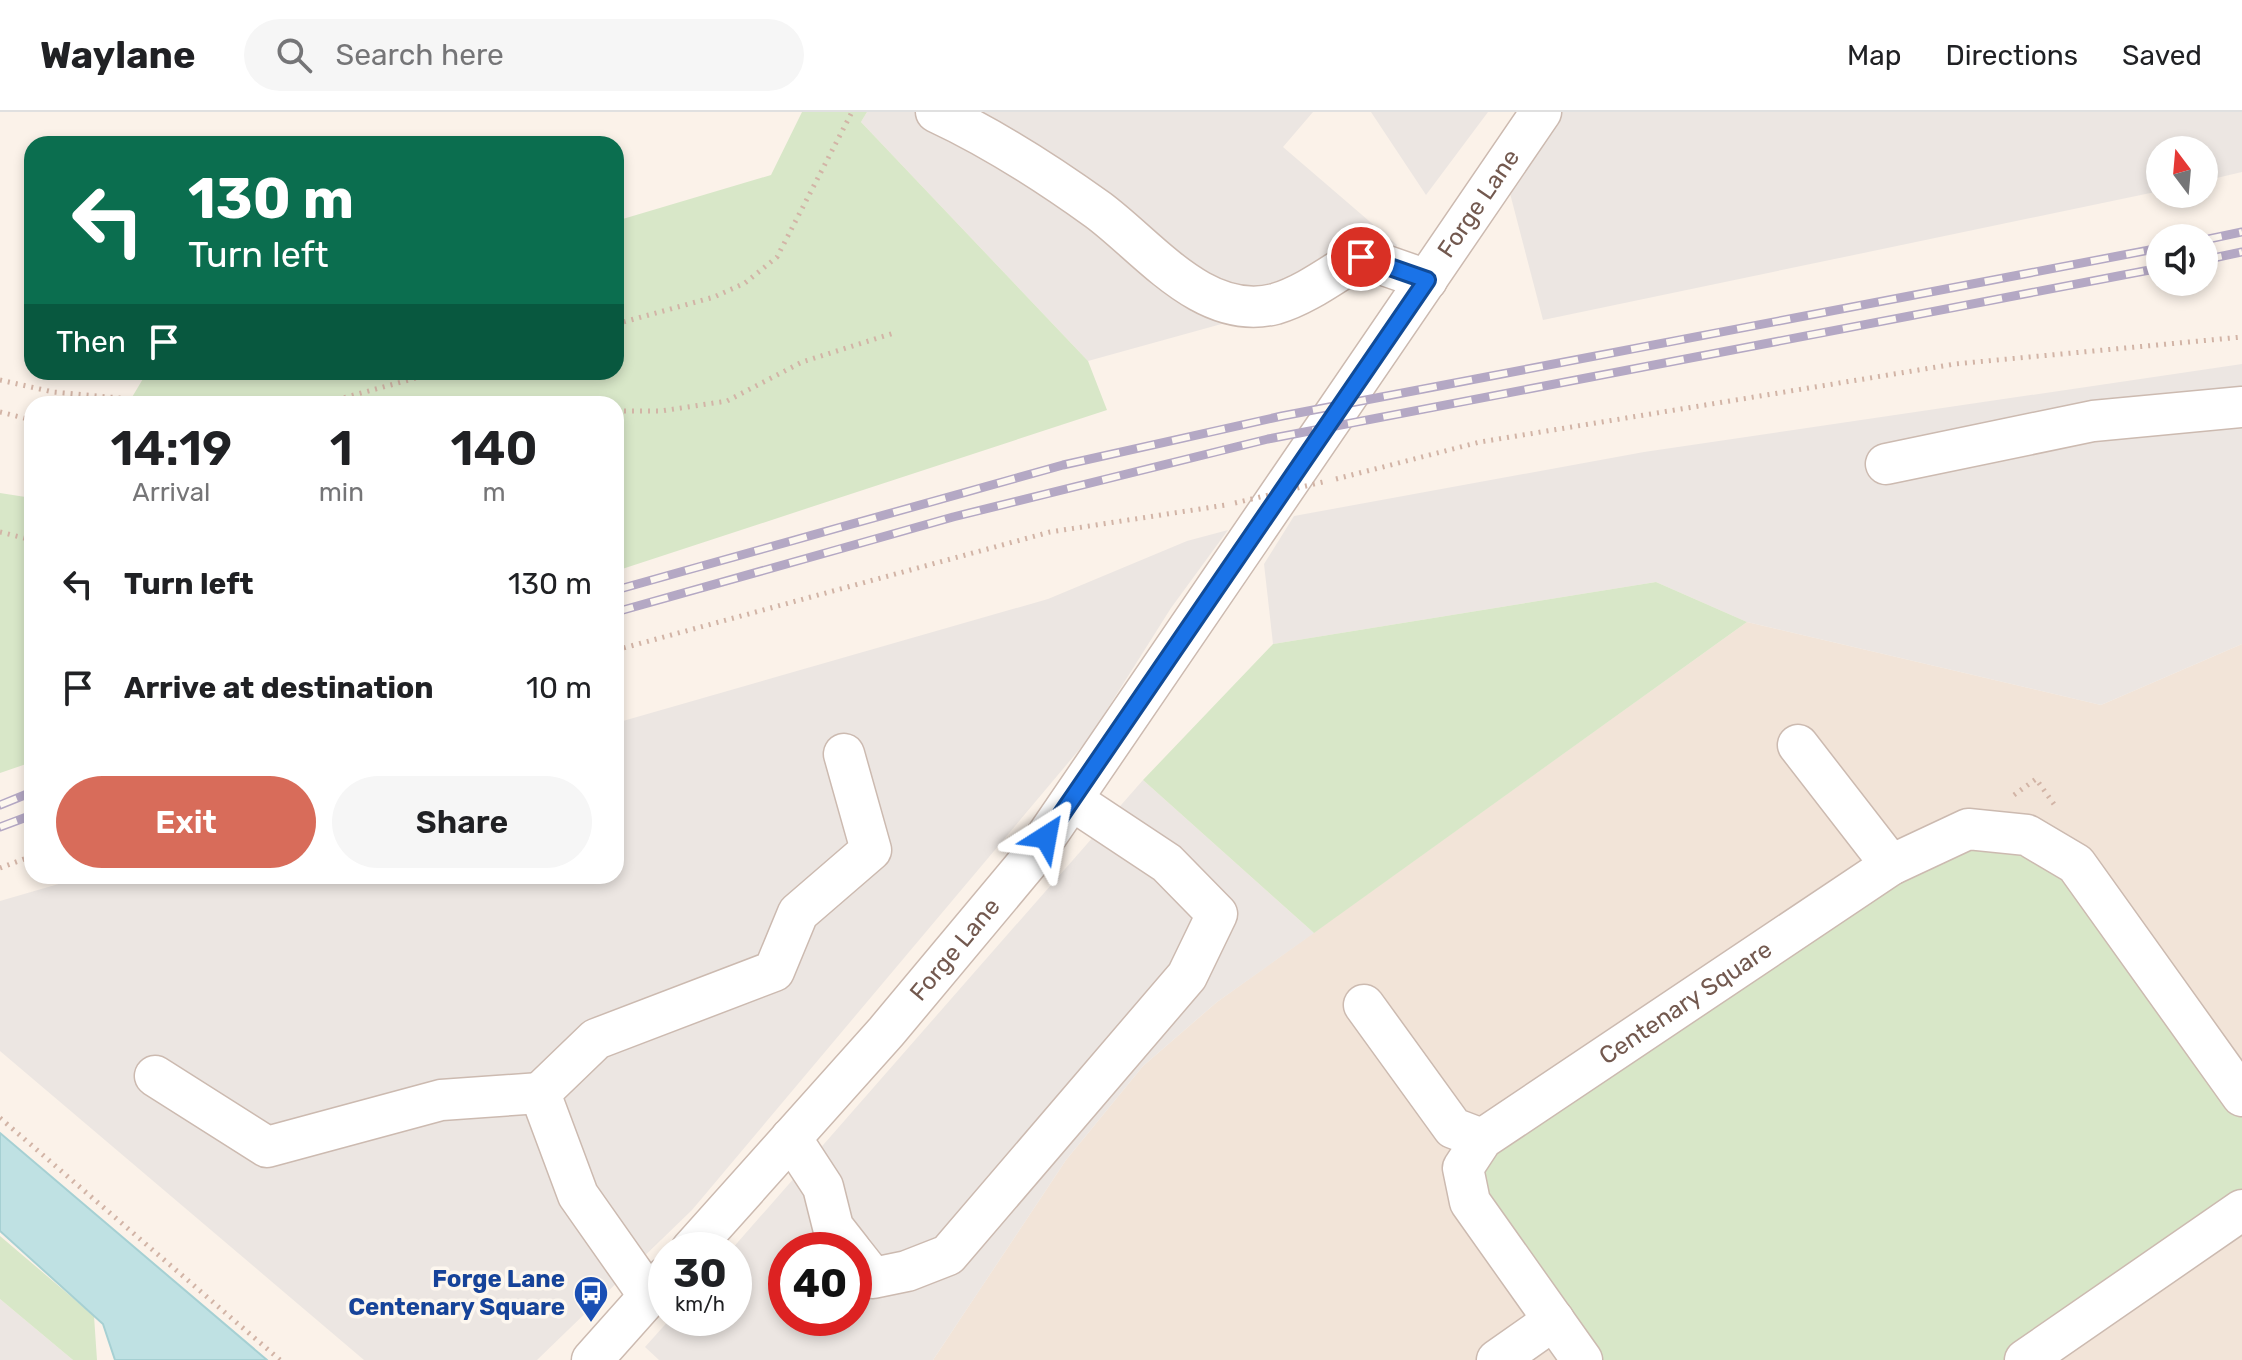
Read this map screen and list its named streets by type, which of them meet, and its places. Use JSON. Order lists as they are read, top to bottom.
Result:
{
  "streets": {
    "street": ["Forge Lane", "Centenary Square"]
  },
  "places": {
    "bus stop": ["Forge Lane Centenary Square"]
  },
  "north": "top",
  "page": {
    "header": "Waylane",
    "search": "Search here",
    "nav": ["Map", "Directions", "Saved"],
    "turn": ["130 m", "Turn left"],
    "then": "Then",
    "eta": [
      "14:19",
      "Arrival",
      "1",
      "min",
      "140",
      "m"
    ],
    "list": [
      {
        "name": "Turn left",
        "value": "130 m"
      },
      {
        "name": "Arrive at destination",
        "value": "10 m"
      }
    ],
    "buttons": ["Exit", "Share"],
    "speed": "30 km/h",
    "limit": "40"
  }
}
